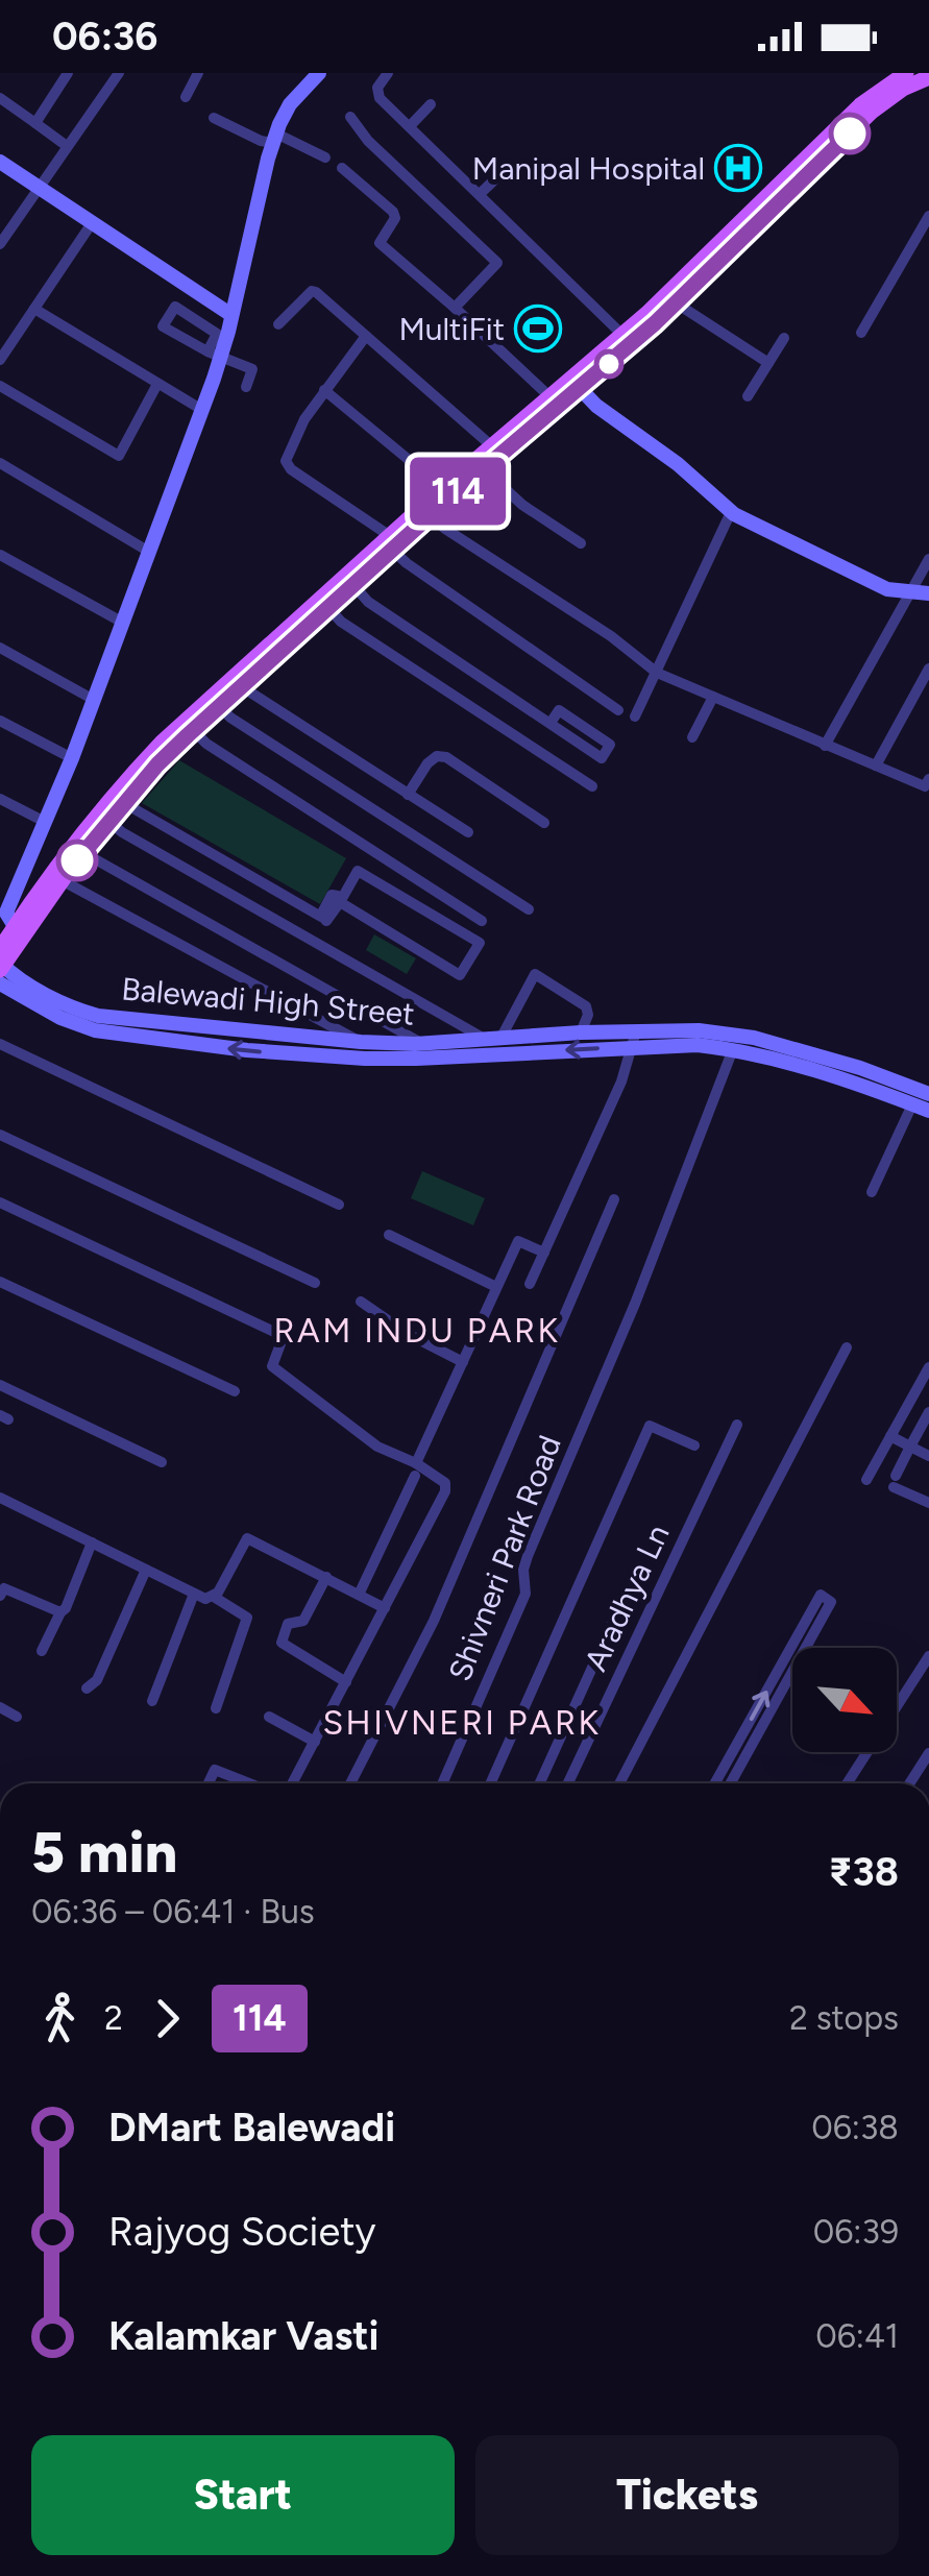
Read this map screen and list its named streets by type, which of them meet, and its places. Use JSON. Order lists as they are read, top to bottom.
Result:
{
  "streets": {
    "street": ["Balewadi High Street", "Shivneri Park Road", "Aradhya Ln"]
  },
  "crossings": [
    ["Balewadi High Street", "Shivneri Park Road"]
  ],
  "districts": ["RAM INDU PARK", "SHIVNERI PARK"],
  "places": {
    "hospital": ["Manipal Hospital"],
    "sports": ["MultiFit"]
  },
  "lines": ["bus line 114"],
  "north": "bottom right",
  "page": {
    "status": "06:36",
    "on_map": "114",
    "heading": ["5 min", "06:36 – 06:41 · Bus", "₹38"],
    "legs": ["2", "114", "2 stops"],
    "list": [
      {
        "name": "DMart Balewadi",
        "value": "06:38"
      },
      {
        "name": "Rajyog Society",
        "value": "06:39"
      },
      {
        "name": "Kalamkar Vasti",
        "value": "06:41"
      }
    ],
    "buttons": ["Start", "Tickets"]
  }
}
